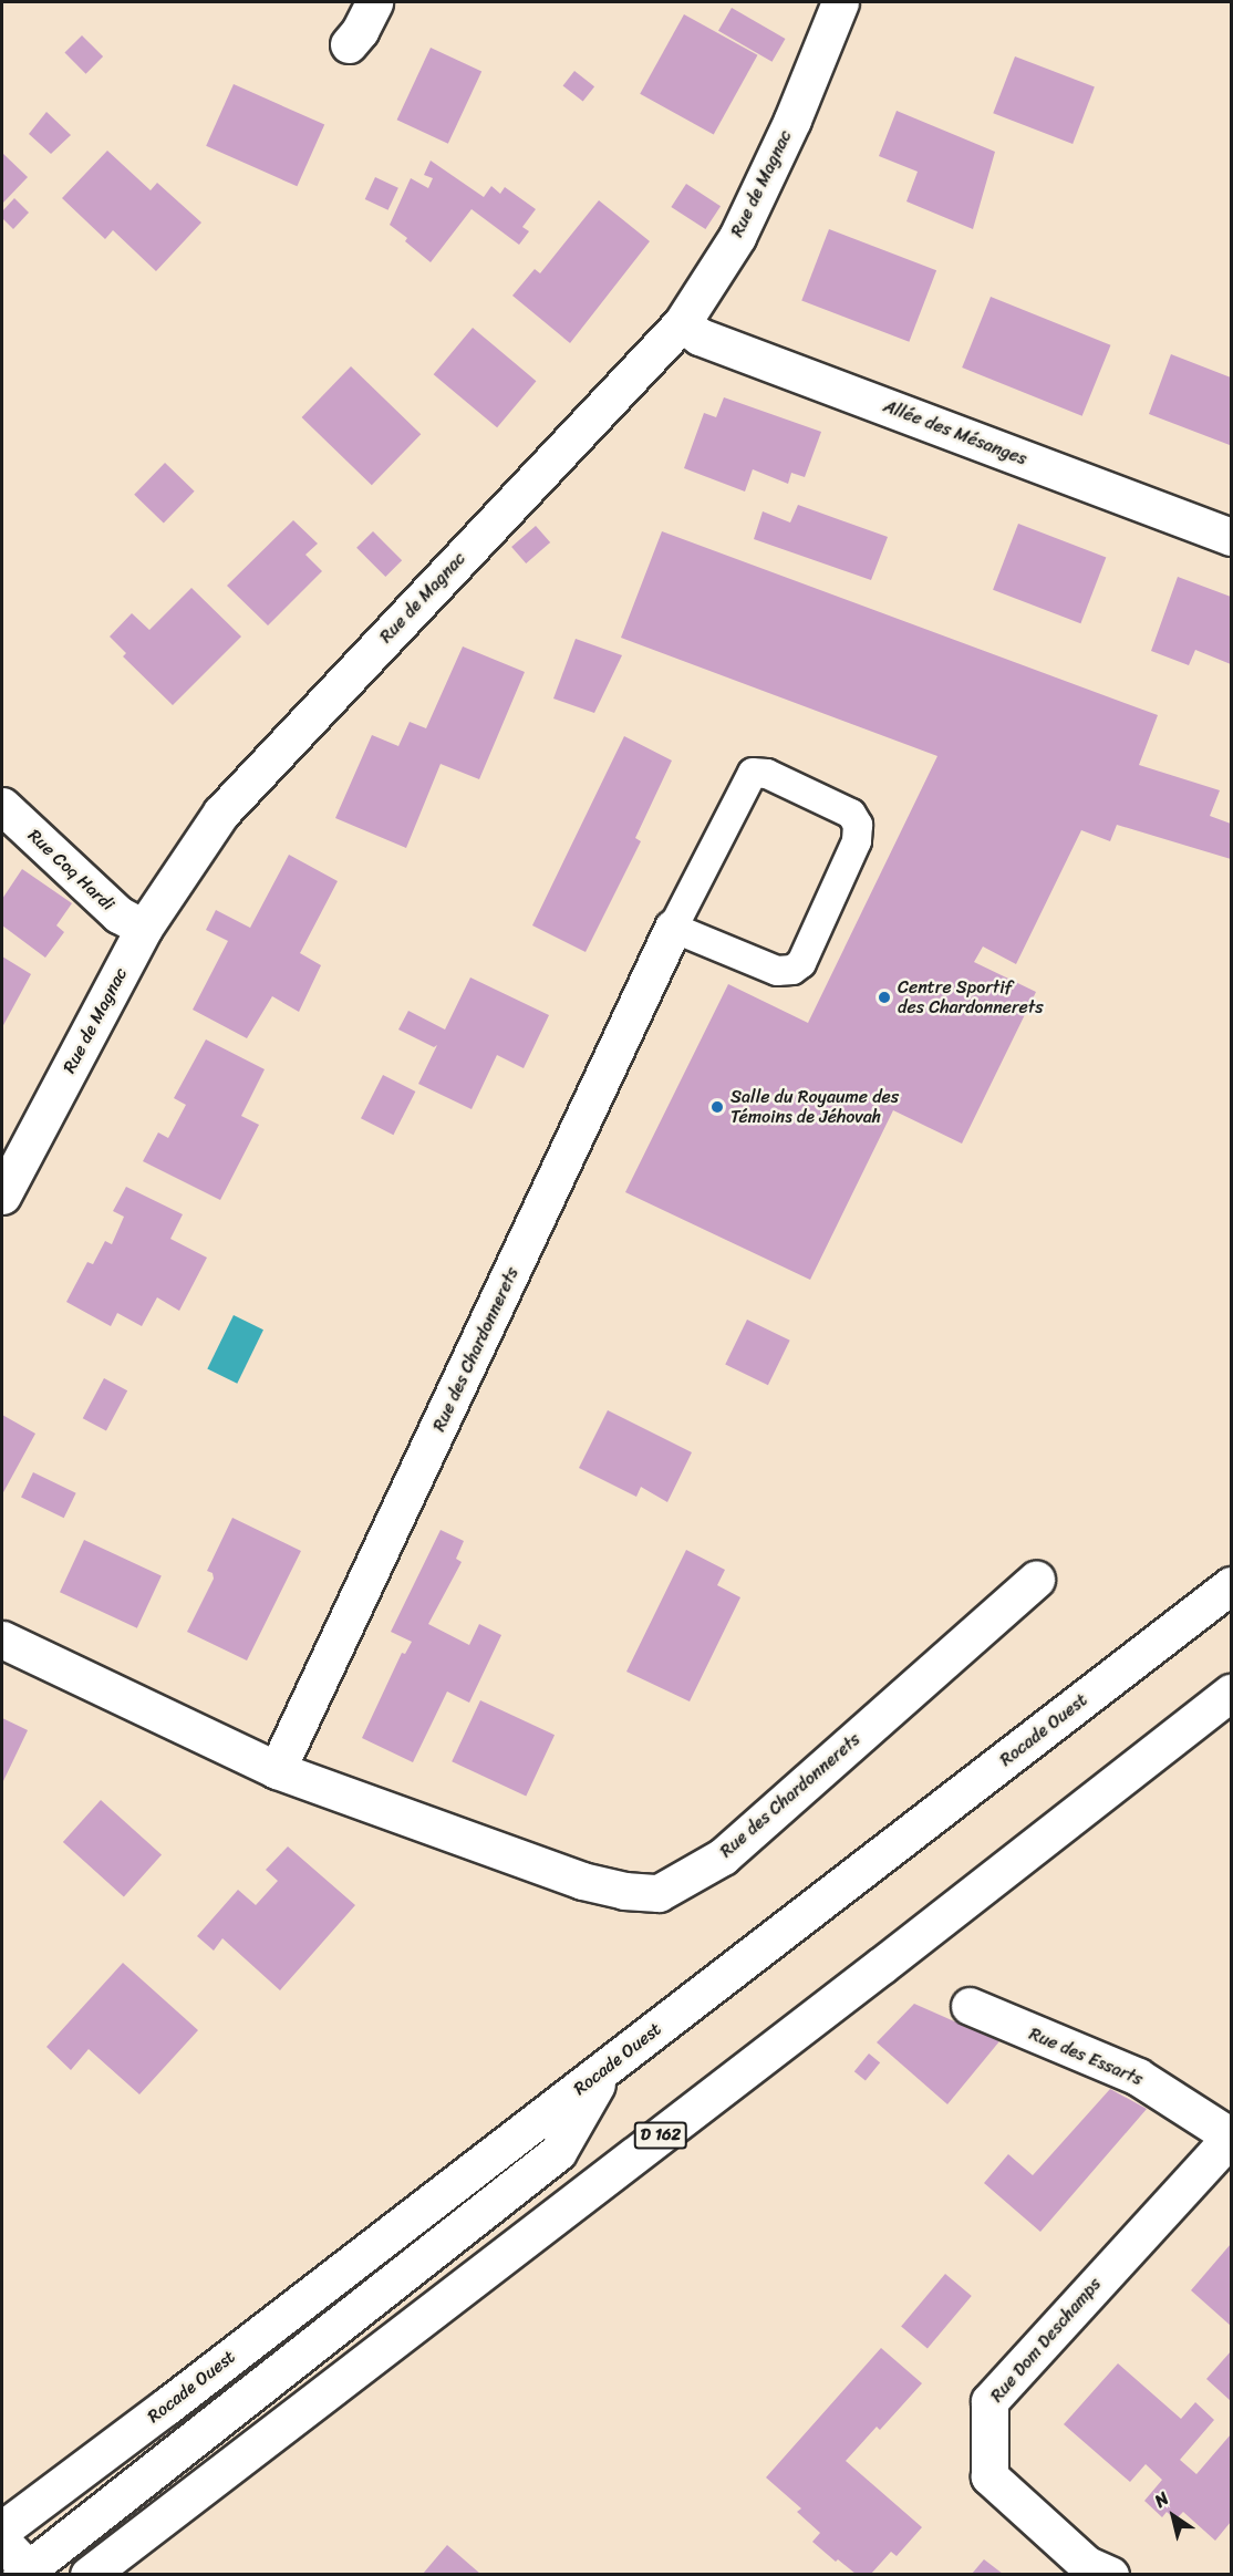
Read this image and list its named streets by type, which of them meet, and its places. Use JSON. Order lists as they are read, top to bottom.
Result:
{
  "streets": {
    "street": [
      "Rue de Magnac",
      "Allée des Mésanges",
      "Rue Coq Hardi",
      "Rue des Chardonnerets",
      "Rocade Ouest",
      "Rue des Essarts",
      "D 162",
      "Rue Dom Deschamps"
    ]
  },
  "crossings": [
    ["Rue de Magnac", "Allée des Mésanges"],
    ["Rue de Magnac", "Rue Coq Hardi"],
    ["Rue des Essarts", "Rue Dom Deschamps"]
  ],
  "places": ["Centre Sportif des Chardonnerets", "Salle du Royaume des Témoins de Jéhovah"],
  "north": "top left"
}
